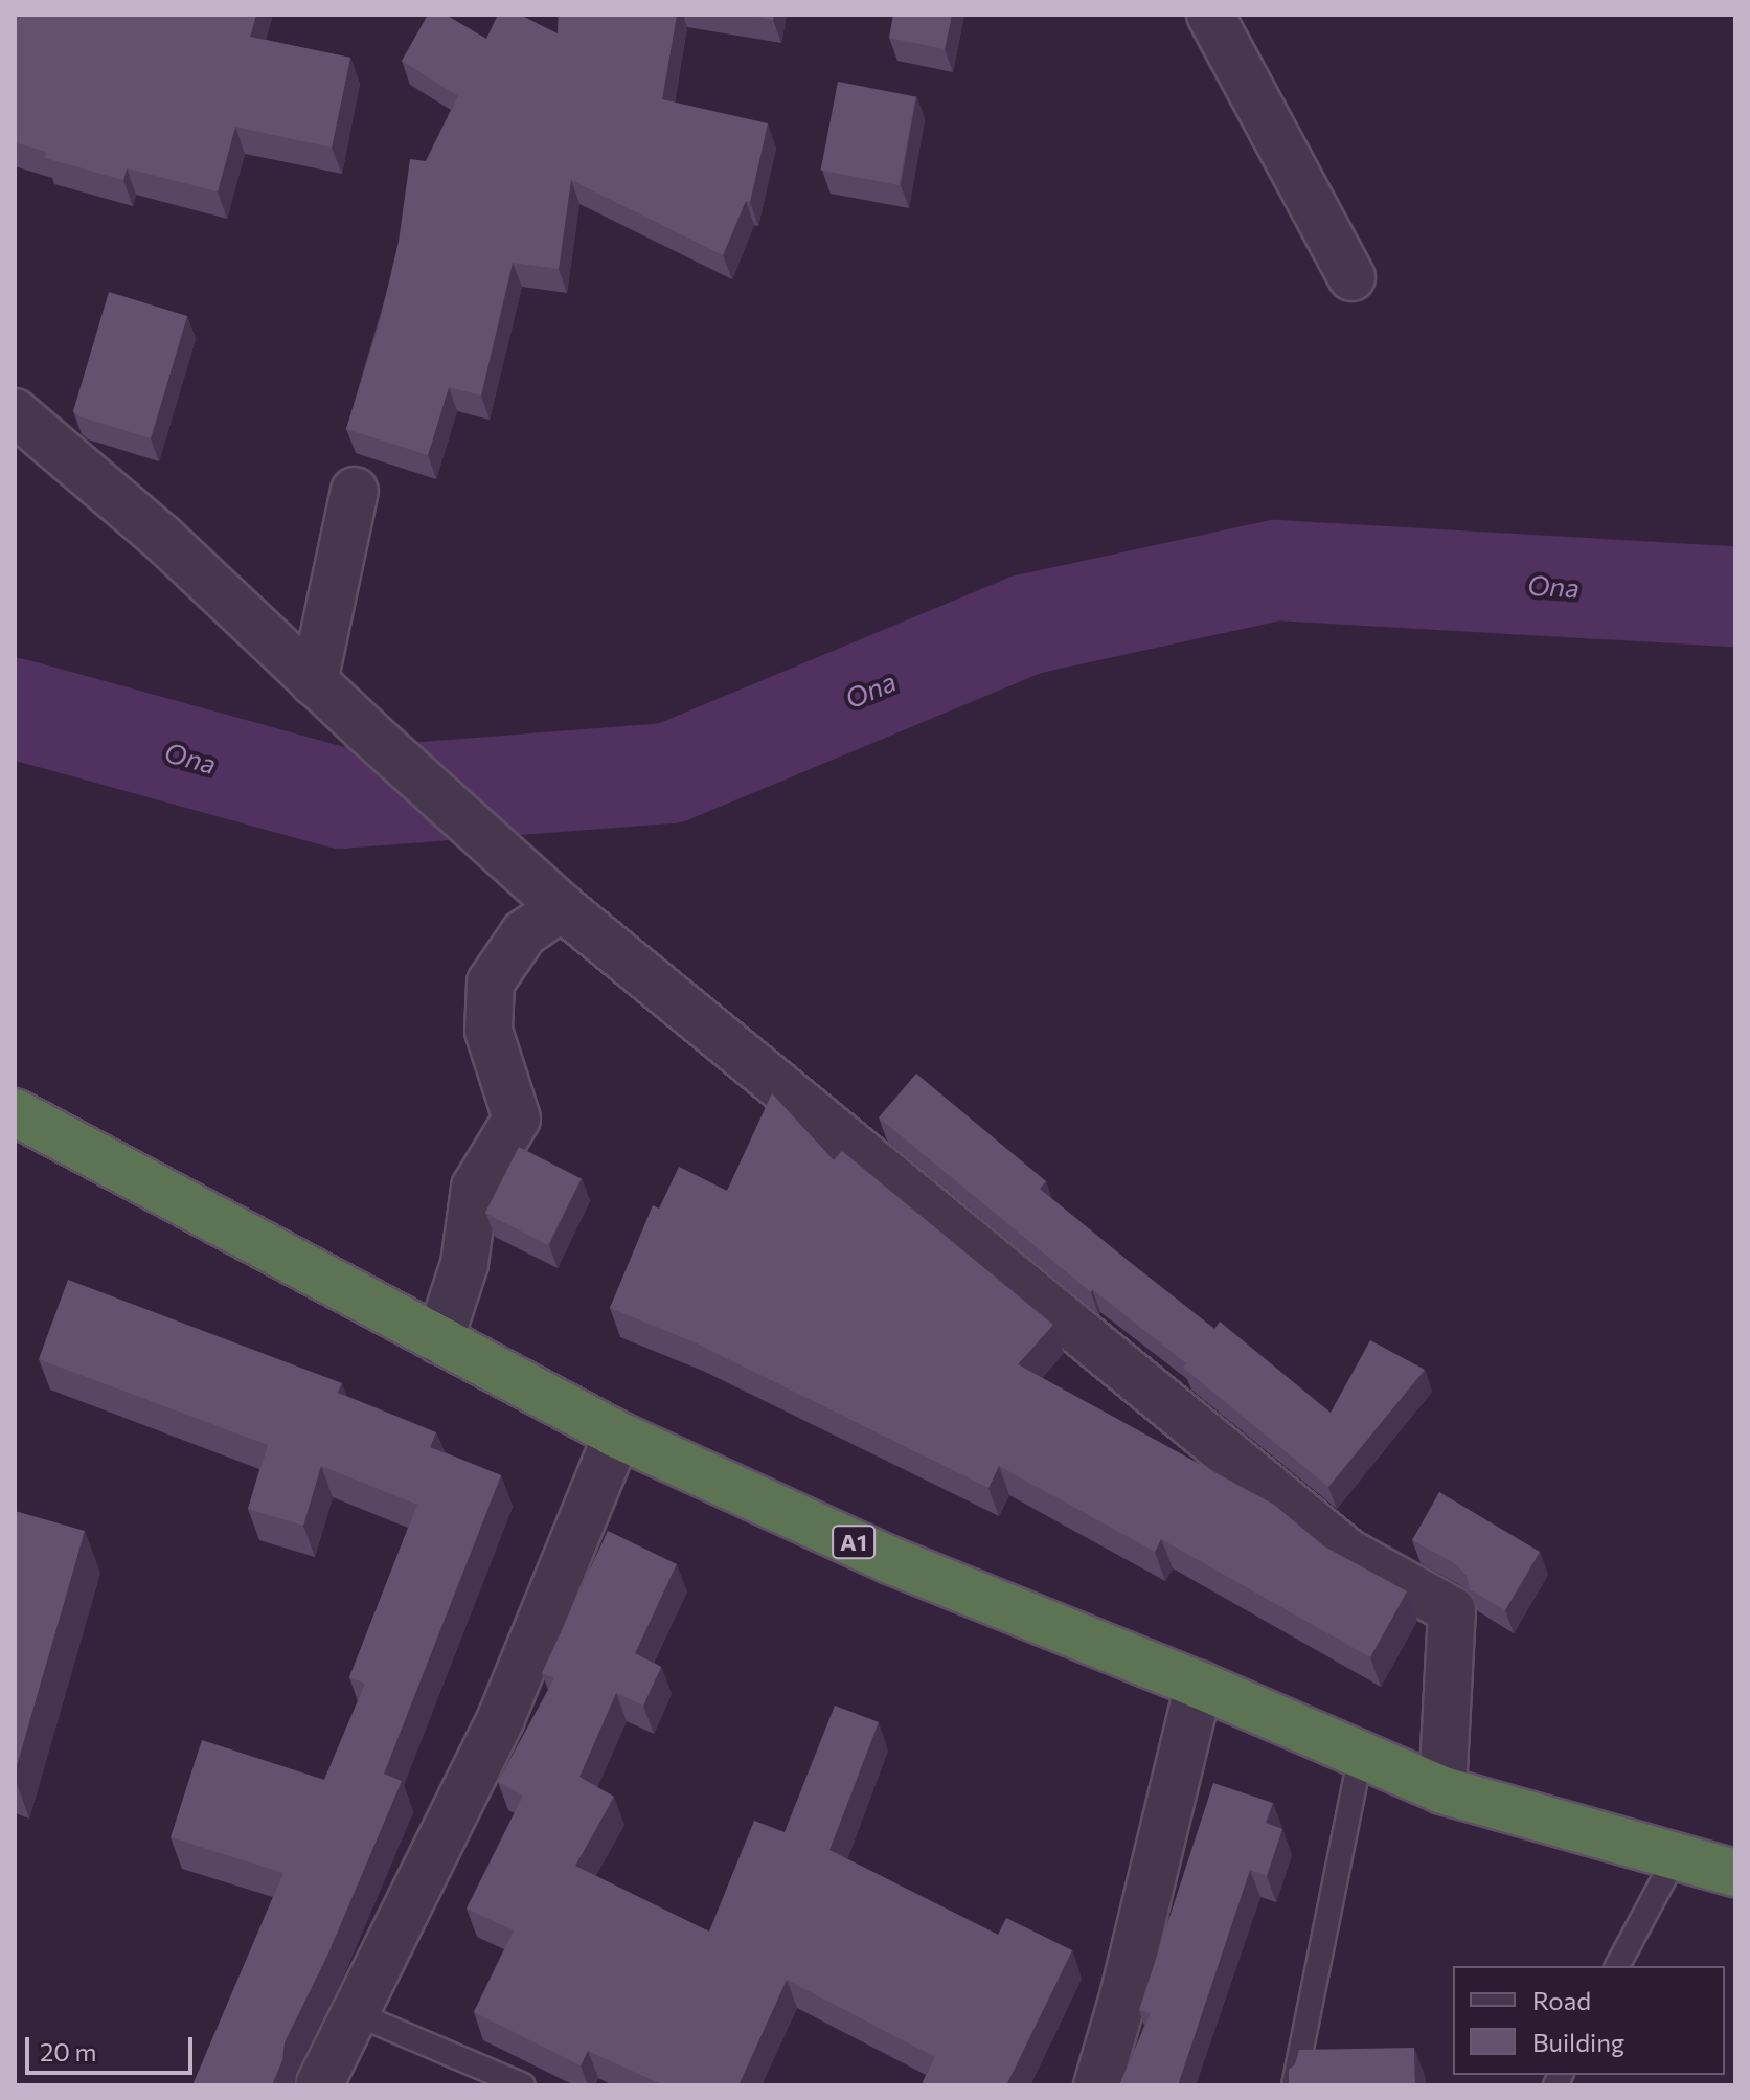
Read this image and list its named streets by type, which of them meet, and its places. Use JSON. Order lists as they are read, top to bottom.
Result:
{
  "streets": {
    "highway": ["A1"]
  },
  "water": ["Ona"],
  "legend": ["Road", "Building"],
  "scale_bar": "20 m"
}
